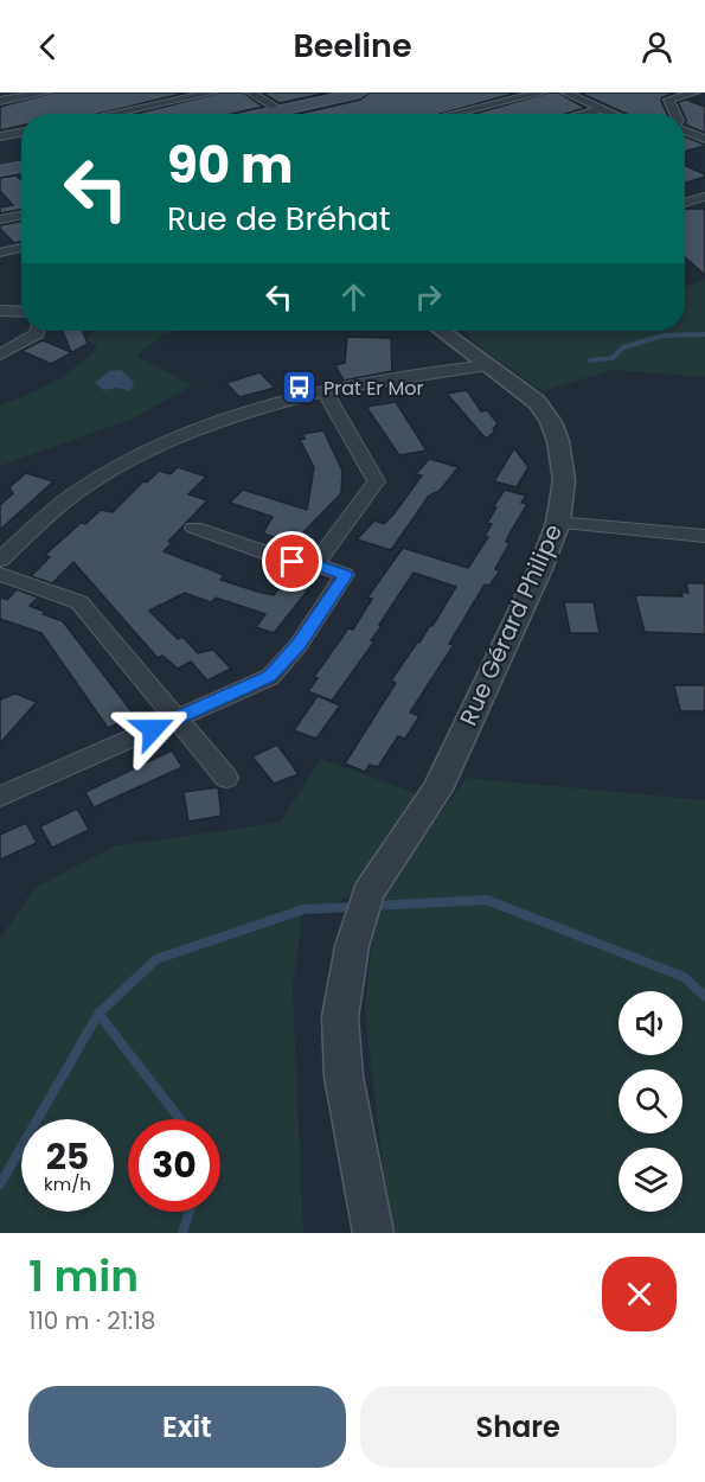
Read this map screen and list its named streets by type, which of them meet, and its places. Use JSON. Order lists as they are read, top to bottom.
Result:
{
  "streets": {
    "street": ["Rue Gérard Philipe"]
  },
  "places": {
    "bus stop": ["Prat Er Mor"]
  },
  "page": {
    "header": "Beeline",
    "turn": ["90 m", "Rue de Bréhat"],
    "speed": "25 km/h",
    "limit": "30",
    "heading": ["1 min", "110 m · 21:18"],
    "buttons": ["Exit", "Share"]
  }
}
